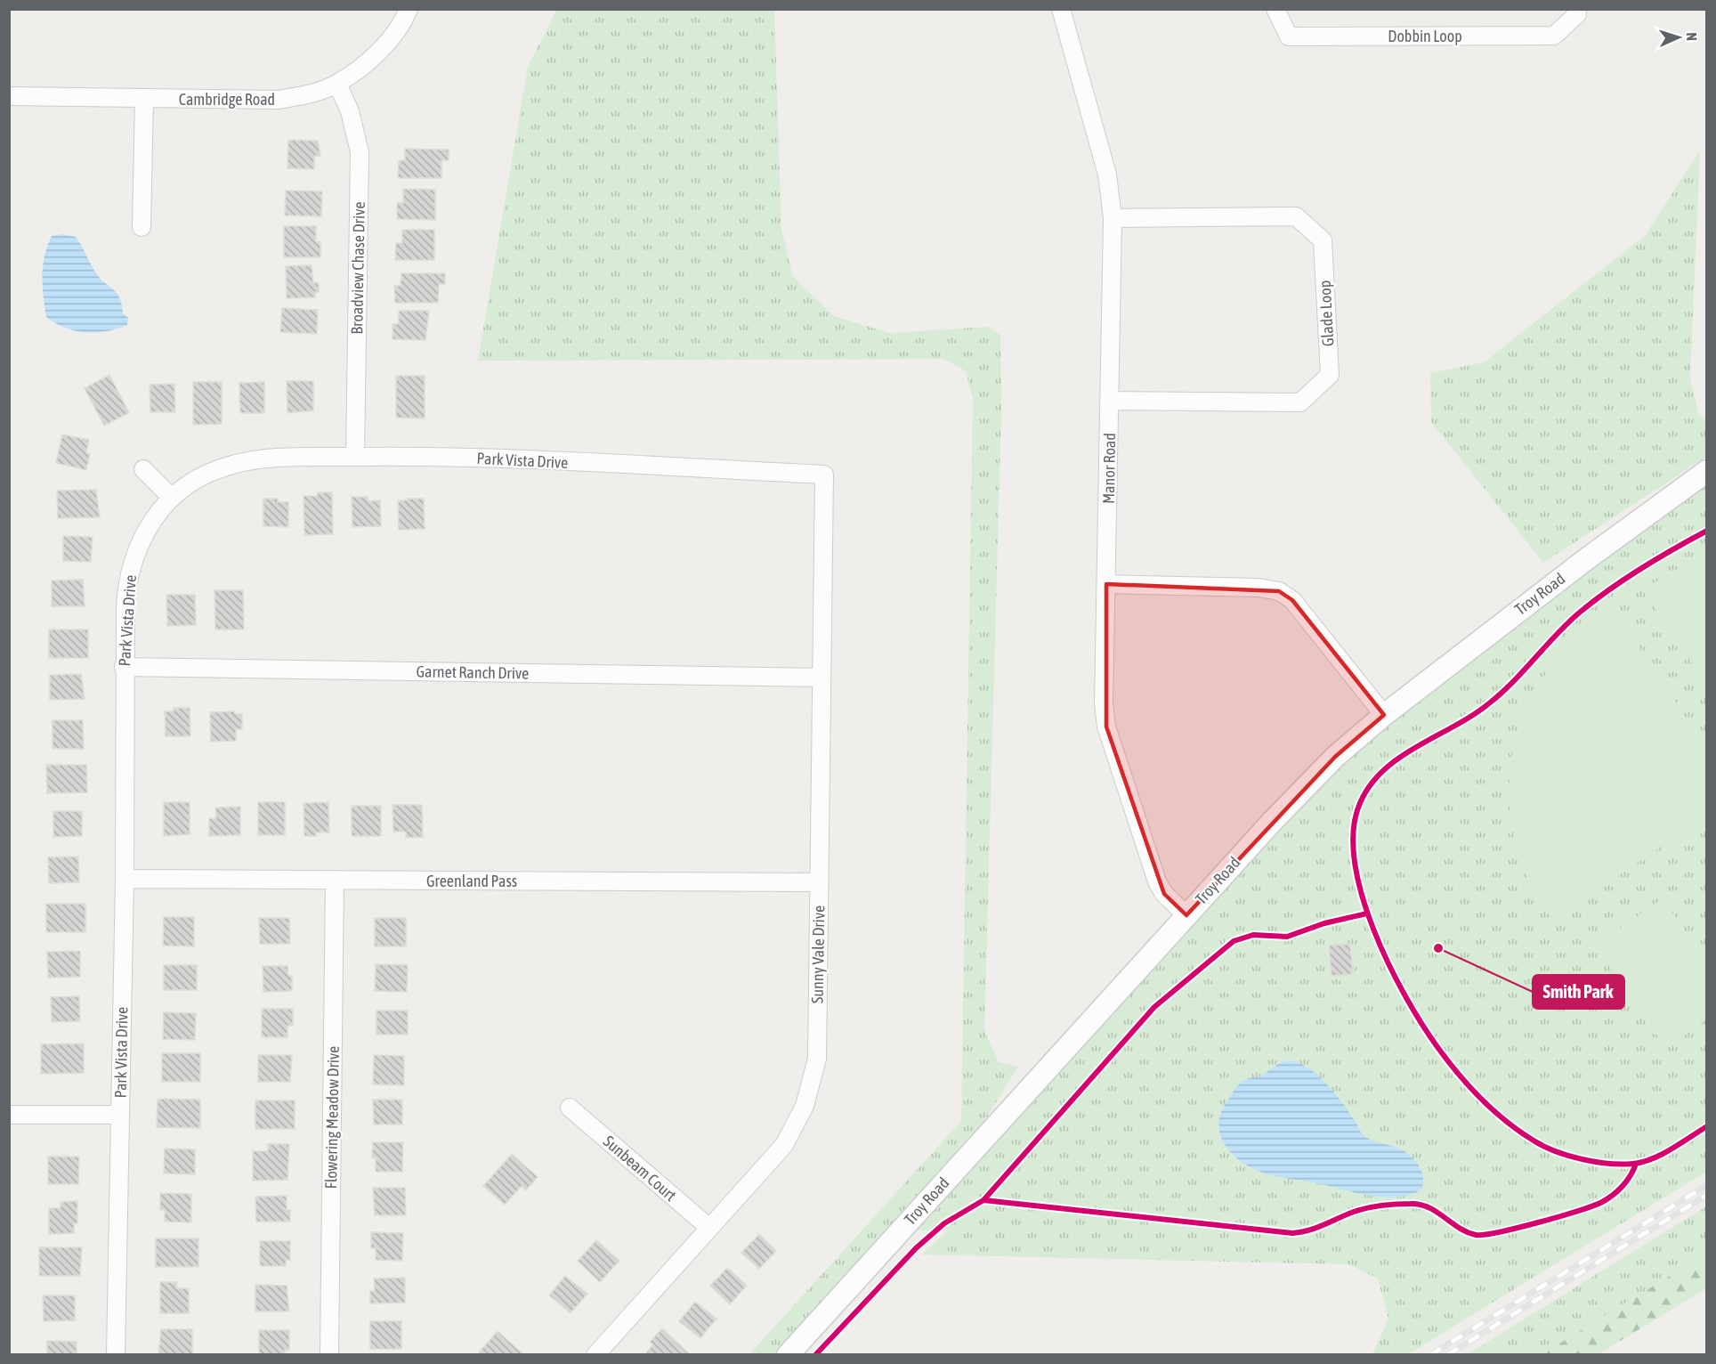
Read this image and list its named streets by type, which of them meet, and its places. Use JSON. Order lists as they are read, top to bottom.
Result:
{
  "streets": {
    "street": [
      "Dobbin Loop",
      "Cambridge Road",
      "Broadview Chase Drive",
      "Glade Loop",
      "Park Vista Drive",
      "Manor Road",
      "Troy Road",
      "Garnet Ranch Drive",
      "Greenland Pass",
      "Sunny Vale Drive",
      "Flowering Meadow Drive",
      "Sunbeam Court"
    ]
  },
  "crossings": [
    ["Cambridge Road", "Broadview Chase Drive"],
    ["Broadview Chase Drive", "Park Vista Drive"],
    ["Glade Loop", "Manor Road"],
    ["Park Vista Drive", "Garnet Ranch Drive"],
    ["Park Vista Drive", "Greenland Pass"],
    ["Park Vista Drive", "Sunny Vale Drive"],
    ["Manor Road", "Troy Road"],
    ["Garnet Ranch Drive", "Sunny Vale Drive"],
    ["Greenland Pass", "Sunny Vale Drive"],
    ["Greenland Pass", "Flowering Meadow Drive"],
    ["Sunny Vale Drive", "Sunbeam Court"]
  ],
  "places": ["Smith Park"],
  "north": "right"
}
